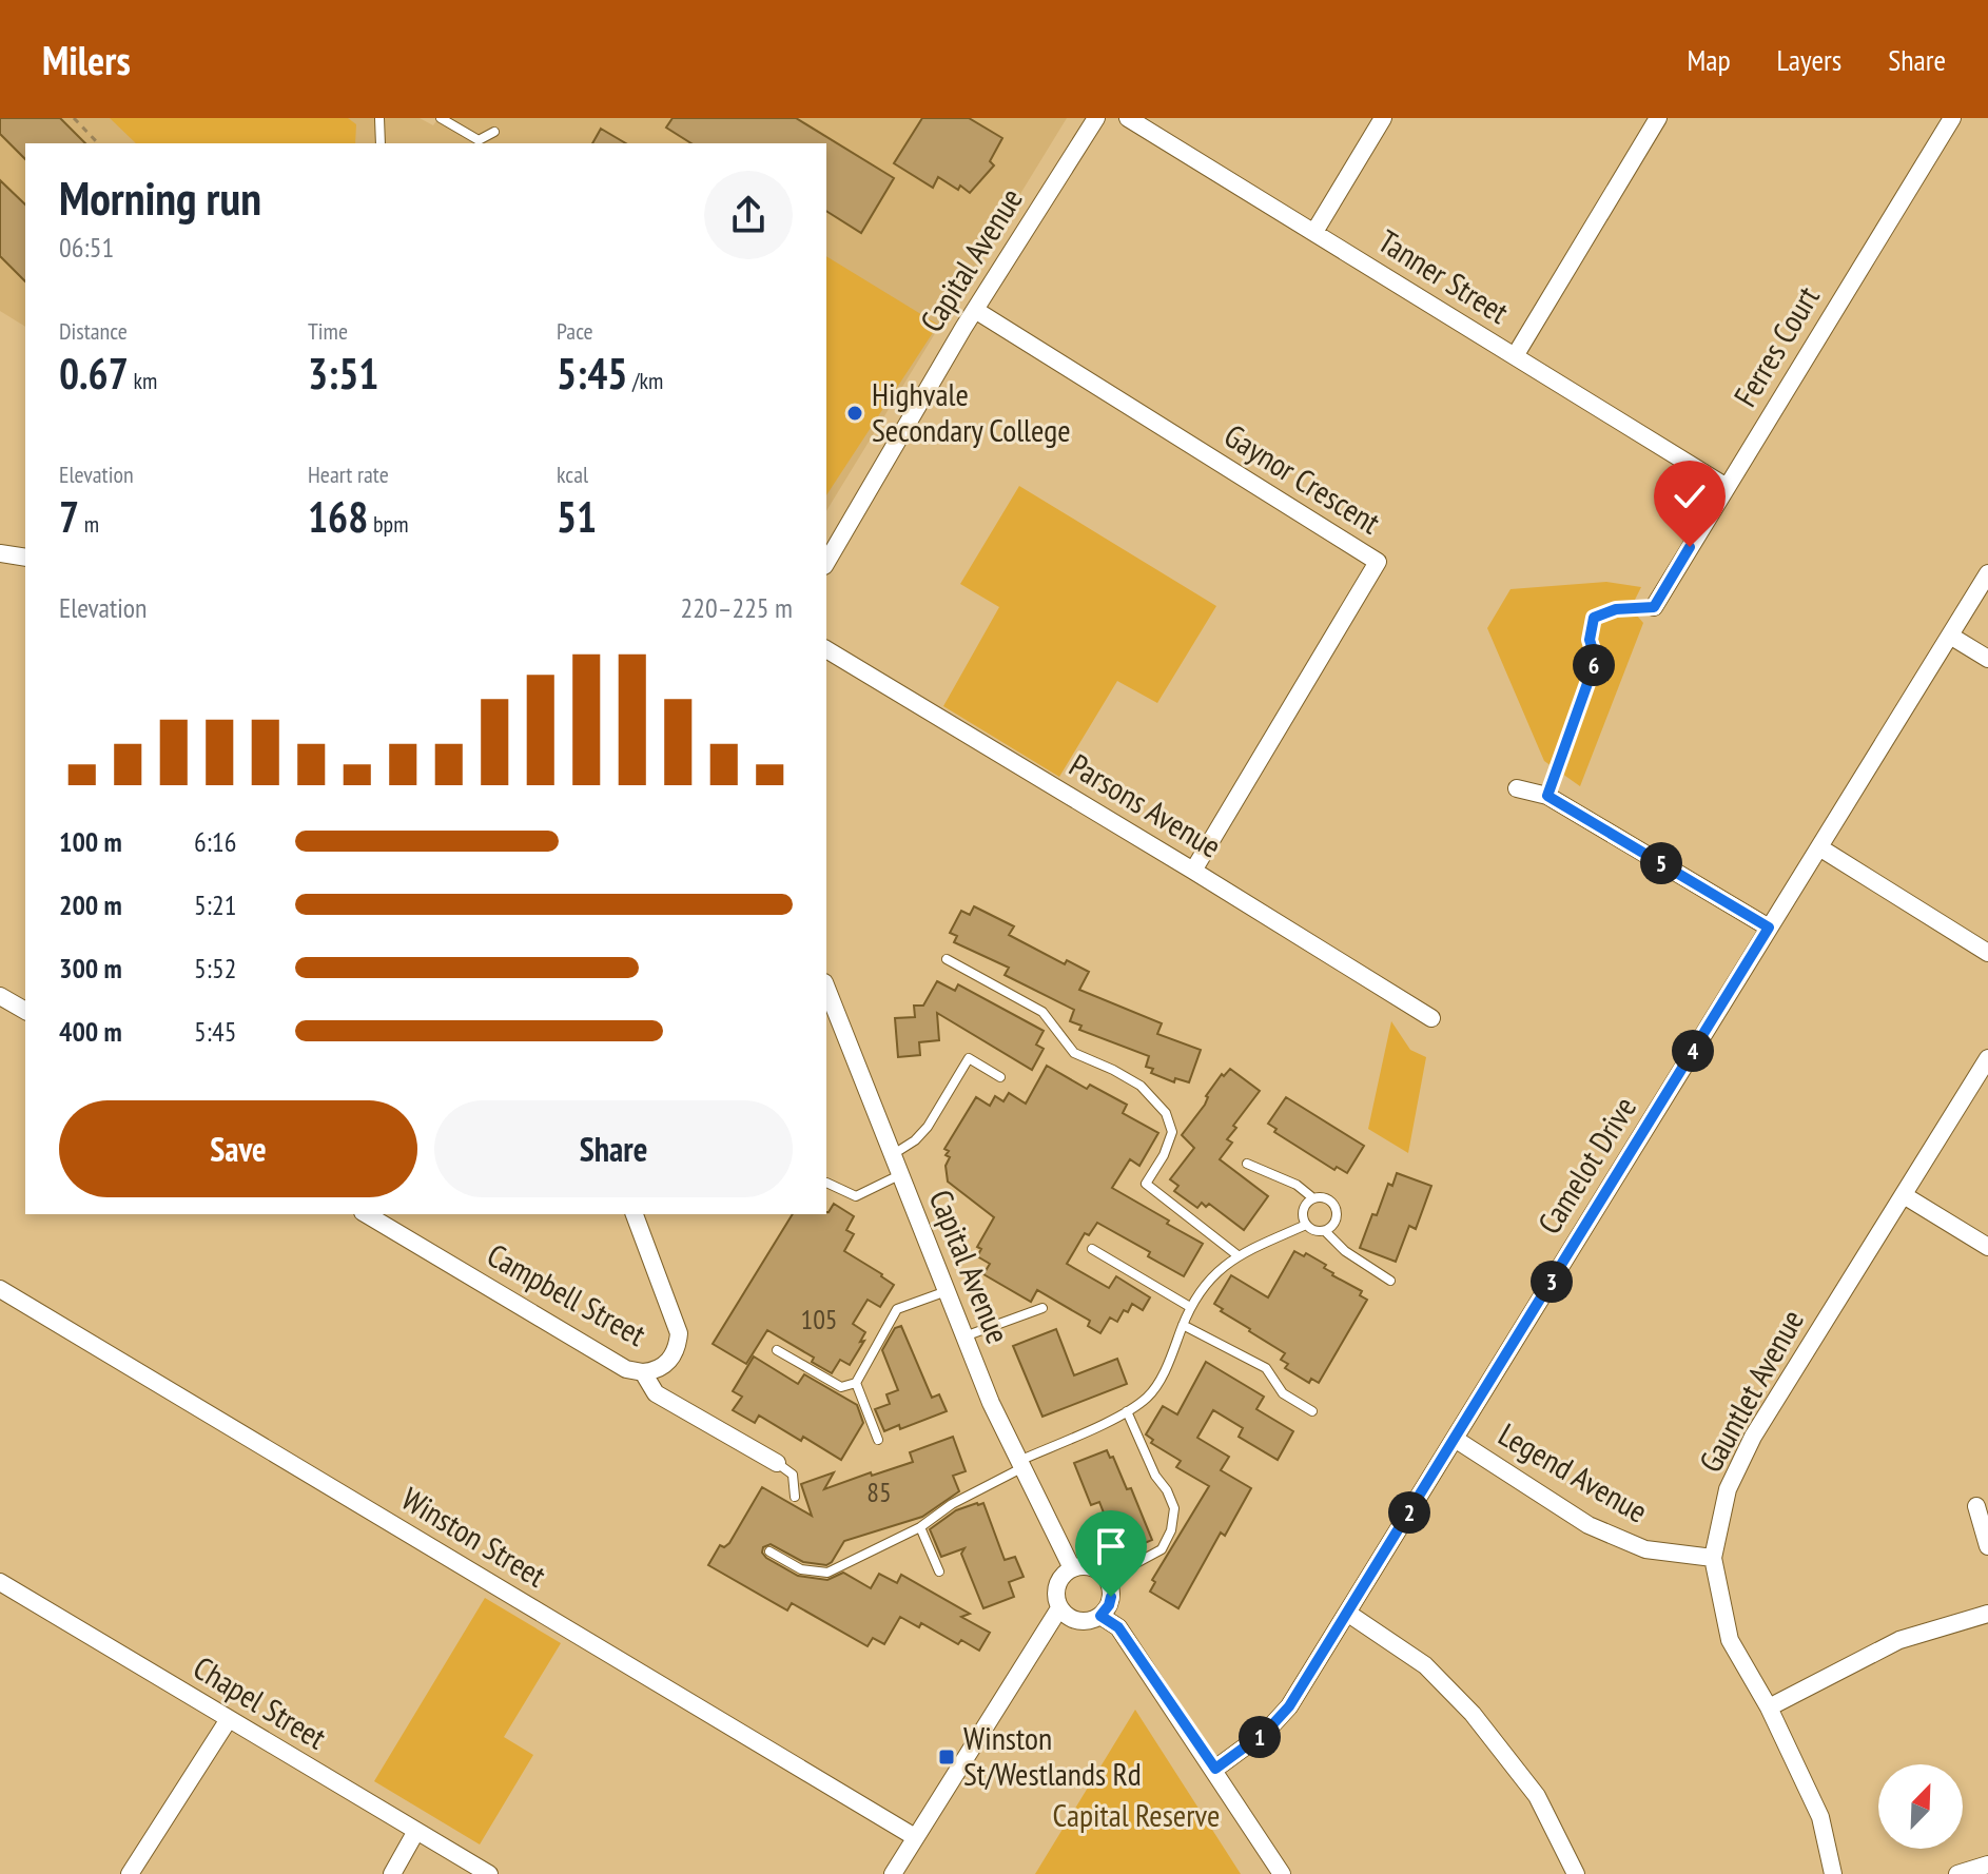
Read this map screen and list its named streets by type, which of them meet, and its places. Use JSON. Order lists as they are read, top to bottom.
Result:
{
  "streets": {
    "street": [
      "Capital Avenue",
      "Tanner Street",
      "Ferres Court",
      "Gaynor Crescent",
      "Parsons Avenue",
      "Camelot Drive",
      "Campbell Street",
      "Gauntlet Avenue",
      "Legend Avenue",
      "Winston Street",
      "Chapel Street"
    ]
  },
  "crossings": [
    ["Capital Avenue", "Gaynor Crescent"],
    ["Tanner Street", "Ferres Court"],
    ["Gaynor Crescent", "Parsons Avenue"],
    ["Camelot Drive", "Legend Avenue"],
    ["Gauntlet Avenue", "Legend Avenue"]
  ],
  "parks": ["Capital Reserve"],
  "places": {
    "other": ["Highvale Secondary College"],
    "transit": ["Winston St/Westlands Rd"]
  },
  "house_numbers": ["105", "85"],
  "north": "top right",
  "page": {
    "header": "Milers",
    "nav": ["Map", "Layers", "Share"],
    "heading": ["Morning run", "06:51"],
    "stats": [
      ["Distance", "0.67 km"],
      ["Time", "3:51"],
      ["Pace", "5:45 /km"],
      ["Elevation", "7 m"],
      ["Heart rate", "168 bpm"],
      ["kcal", "51"]
    ],
    "chart": ["Elevation", "220–225 m"],
    "pins": [
      "6",
      "5",
      "4",
      "3",
      "2",
      "1"
    ],
    "list": [
      {
        "name": "100 m",
        "note": "6:16"
      },
      {
        "name": "200 m",
        "note": "5:21"
      },
      {
        "name": "300 m",
        "note": "5:52"
      },
      {
        "name": "400 m",
        "note": "5:45"
      }
    ],
    "buttons": ["Save", "Share"]
  }
}
